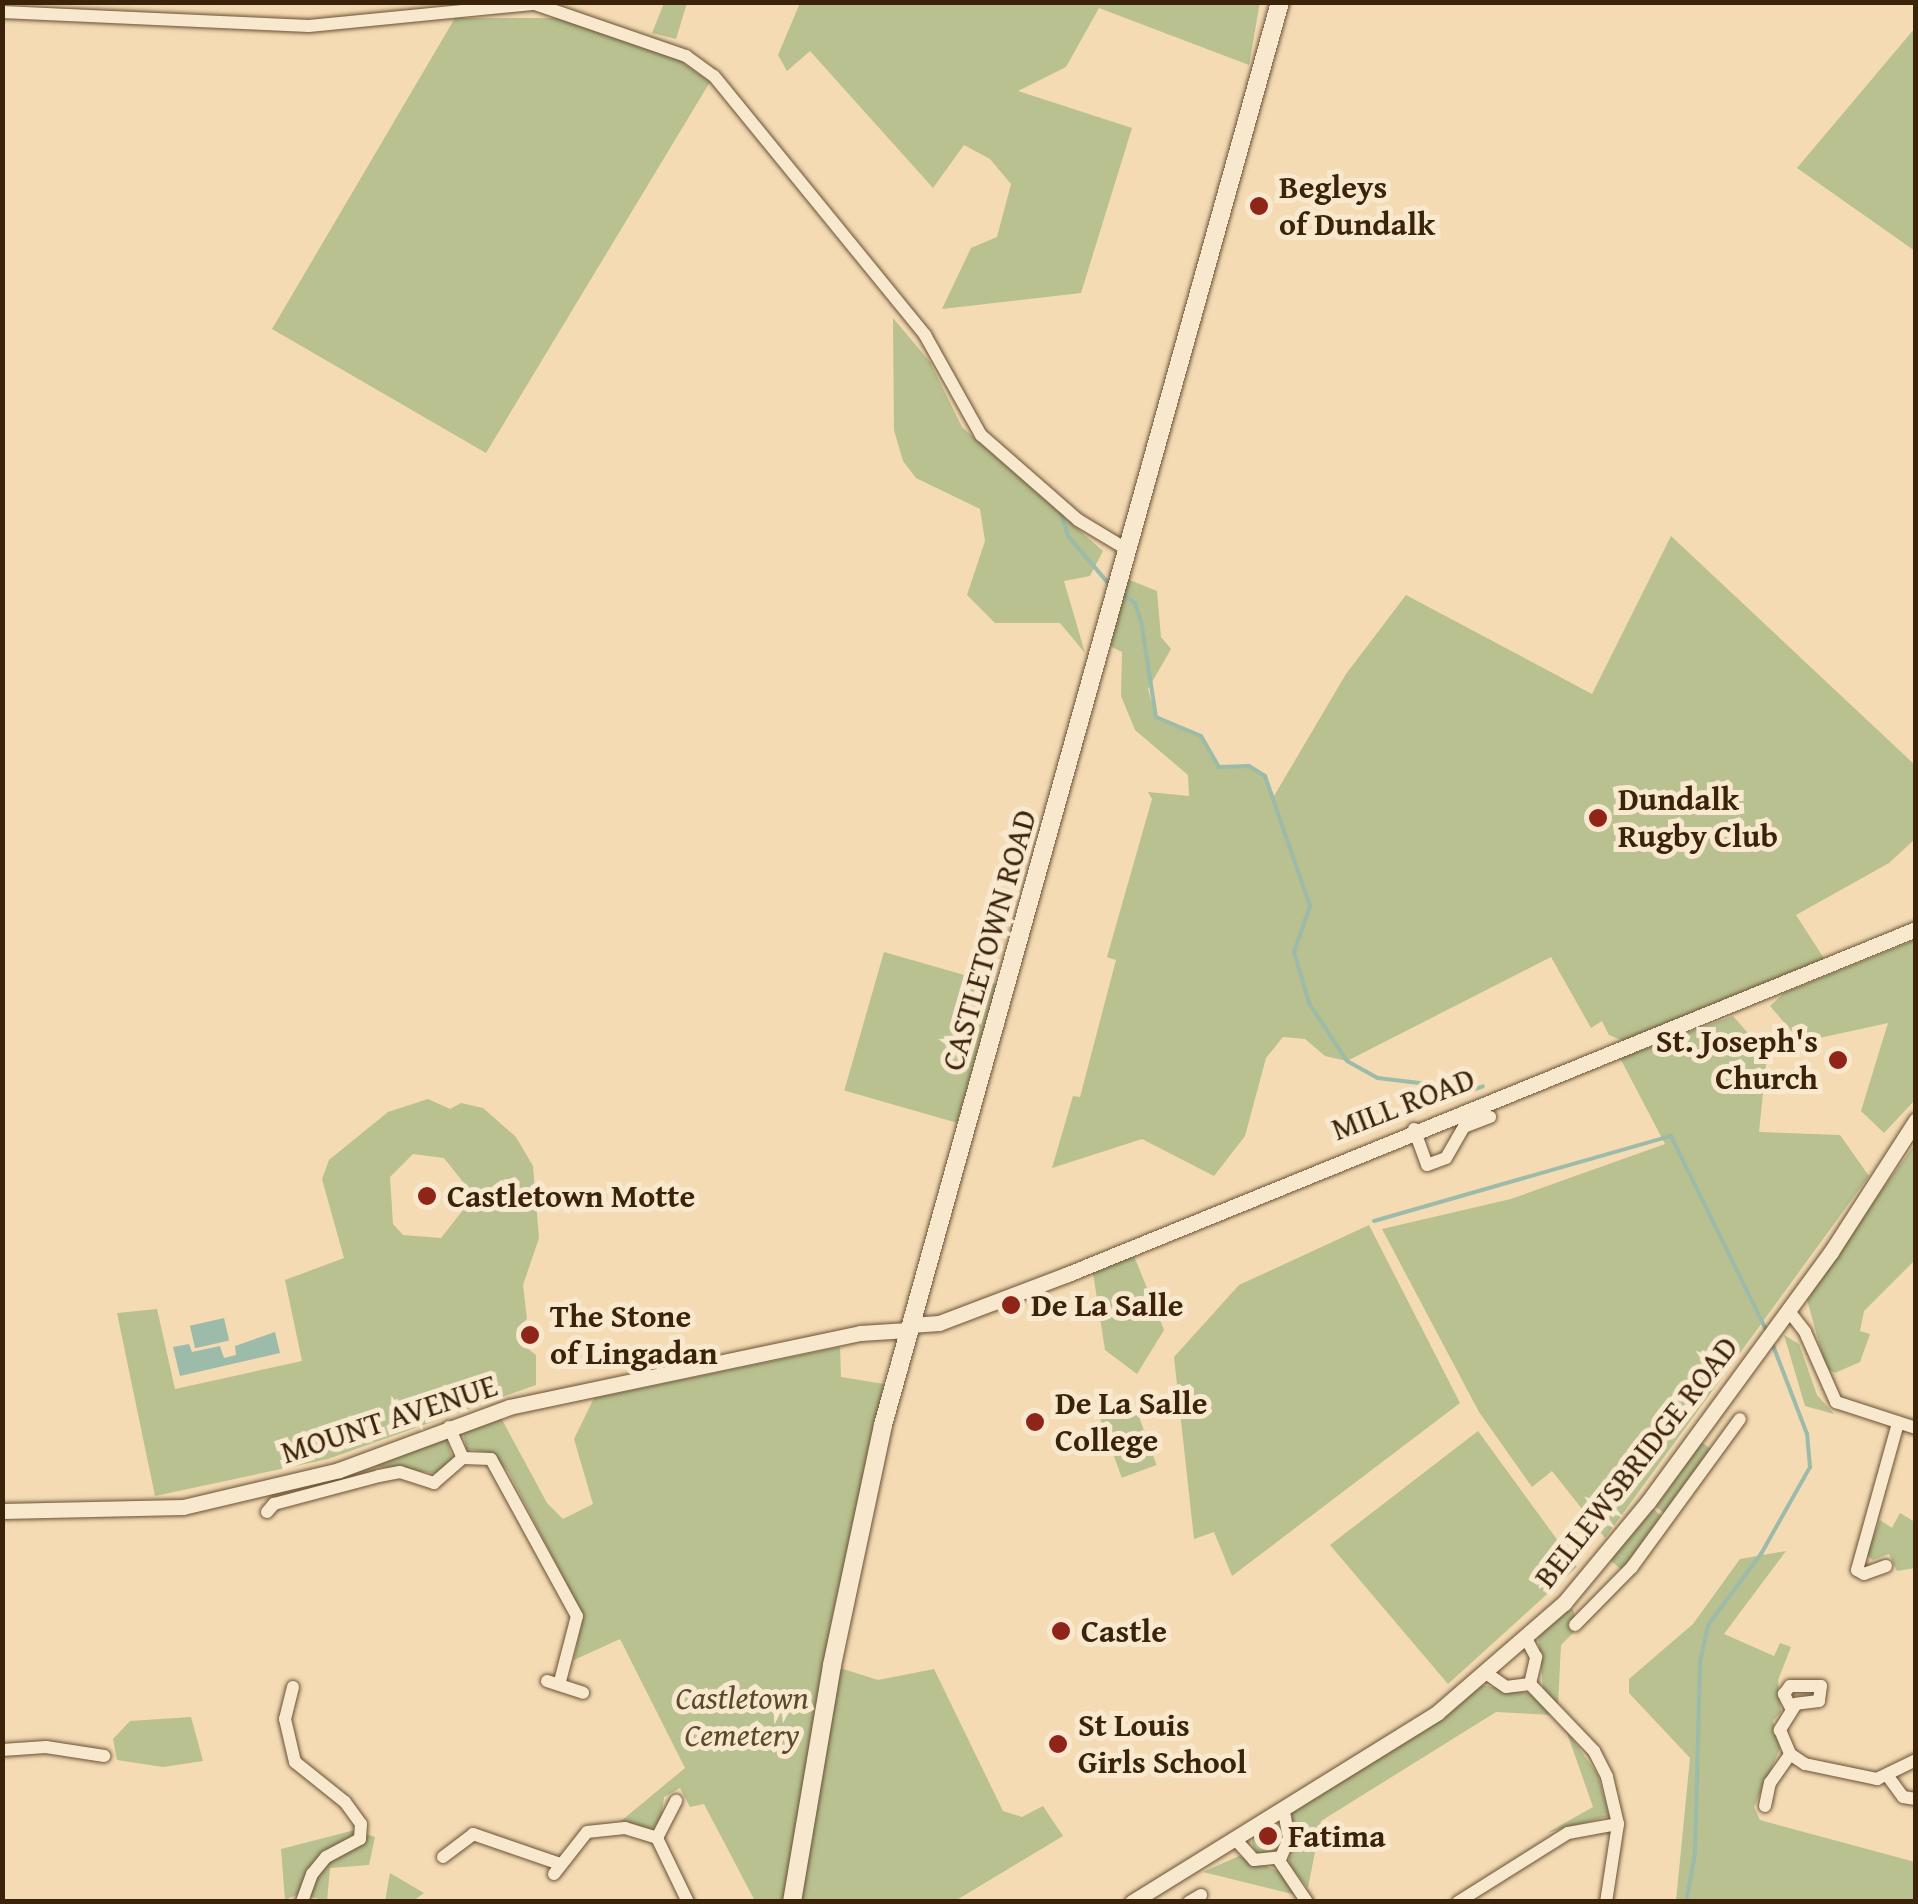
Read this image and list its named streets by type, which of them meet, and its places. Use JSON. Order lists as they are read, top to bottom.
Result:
{
  "streets": {
    "main road": ["CASTLETOWN ROAD"],
    "street": ["MILL ROAD", "MOUNT AVENUE", "BELLEWSBRIDGE ROAD"]
  },
  "crossings": [
    ["CASTLETOWN ROAD", "MILL ROAD"],
    ["CASTLETOWN ROAD", "MOUNT AVENUE"],
    ["MILL ROAD", "MOUNT AVENUE"]
  ],
  "parks": ["Castletown Cemetery"],
  "places": [
    "Begleys of Dundalk",
    "Dundalk Rugby Club",
    "St. Joseph's Church",
    "Castletown Motte",
    "De La Salle",
    "The Stone of Lingadan",
    "De La Salle College",
    "Castle",
    "St Louis Girls School",
    "Fatima"
  ]
}
